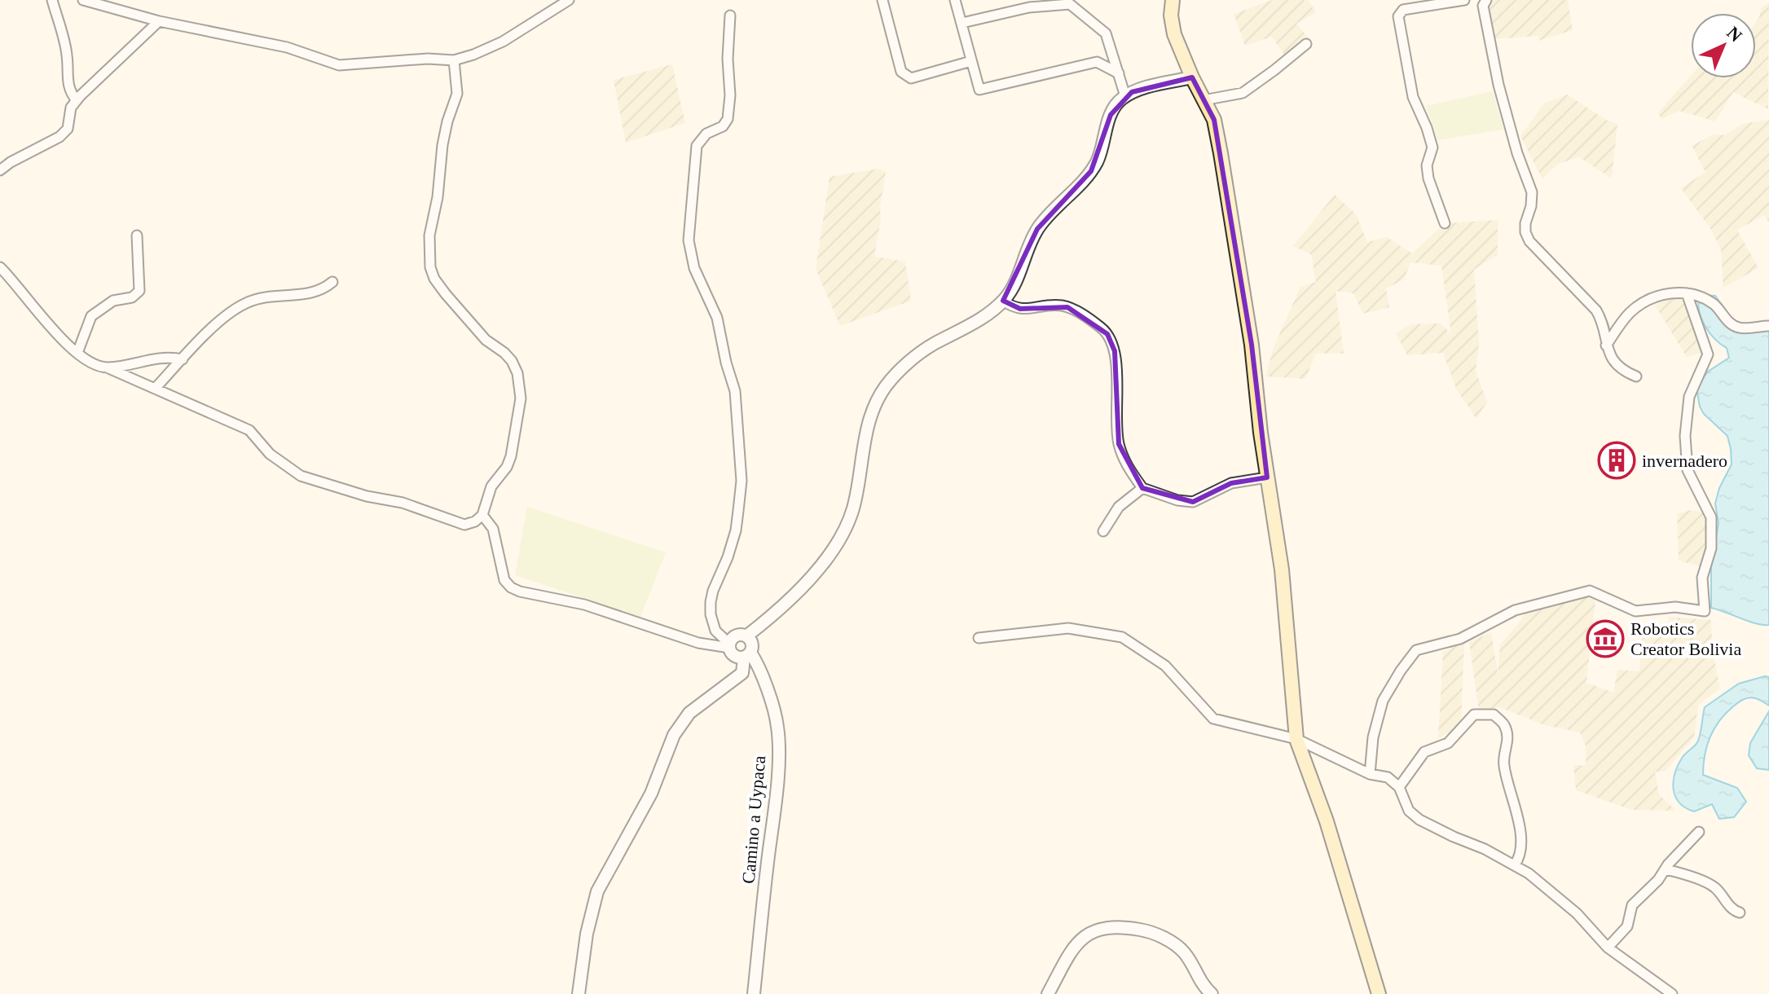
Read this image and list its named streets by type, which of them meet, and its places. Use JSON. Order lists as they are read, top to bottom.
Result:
{
  "streets": {
    "street": ["Camino a Uypaca"]
  },
  "places": {
    "building": ["invernadero"],
    "museum": ["Robotics Creator Bolivia"]
  },
  "north": "top right"
}
